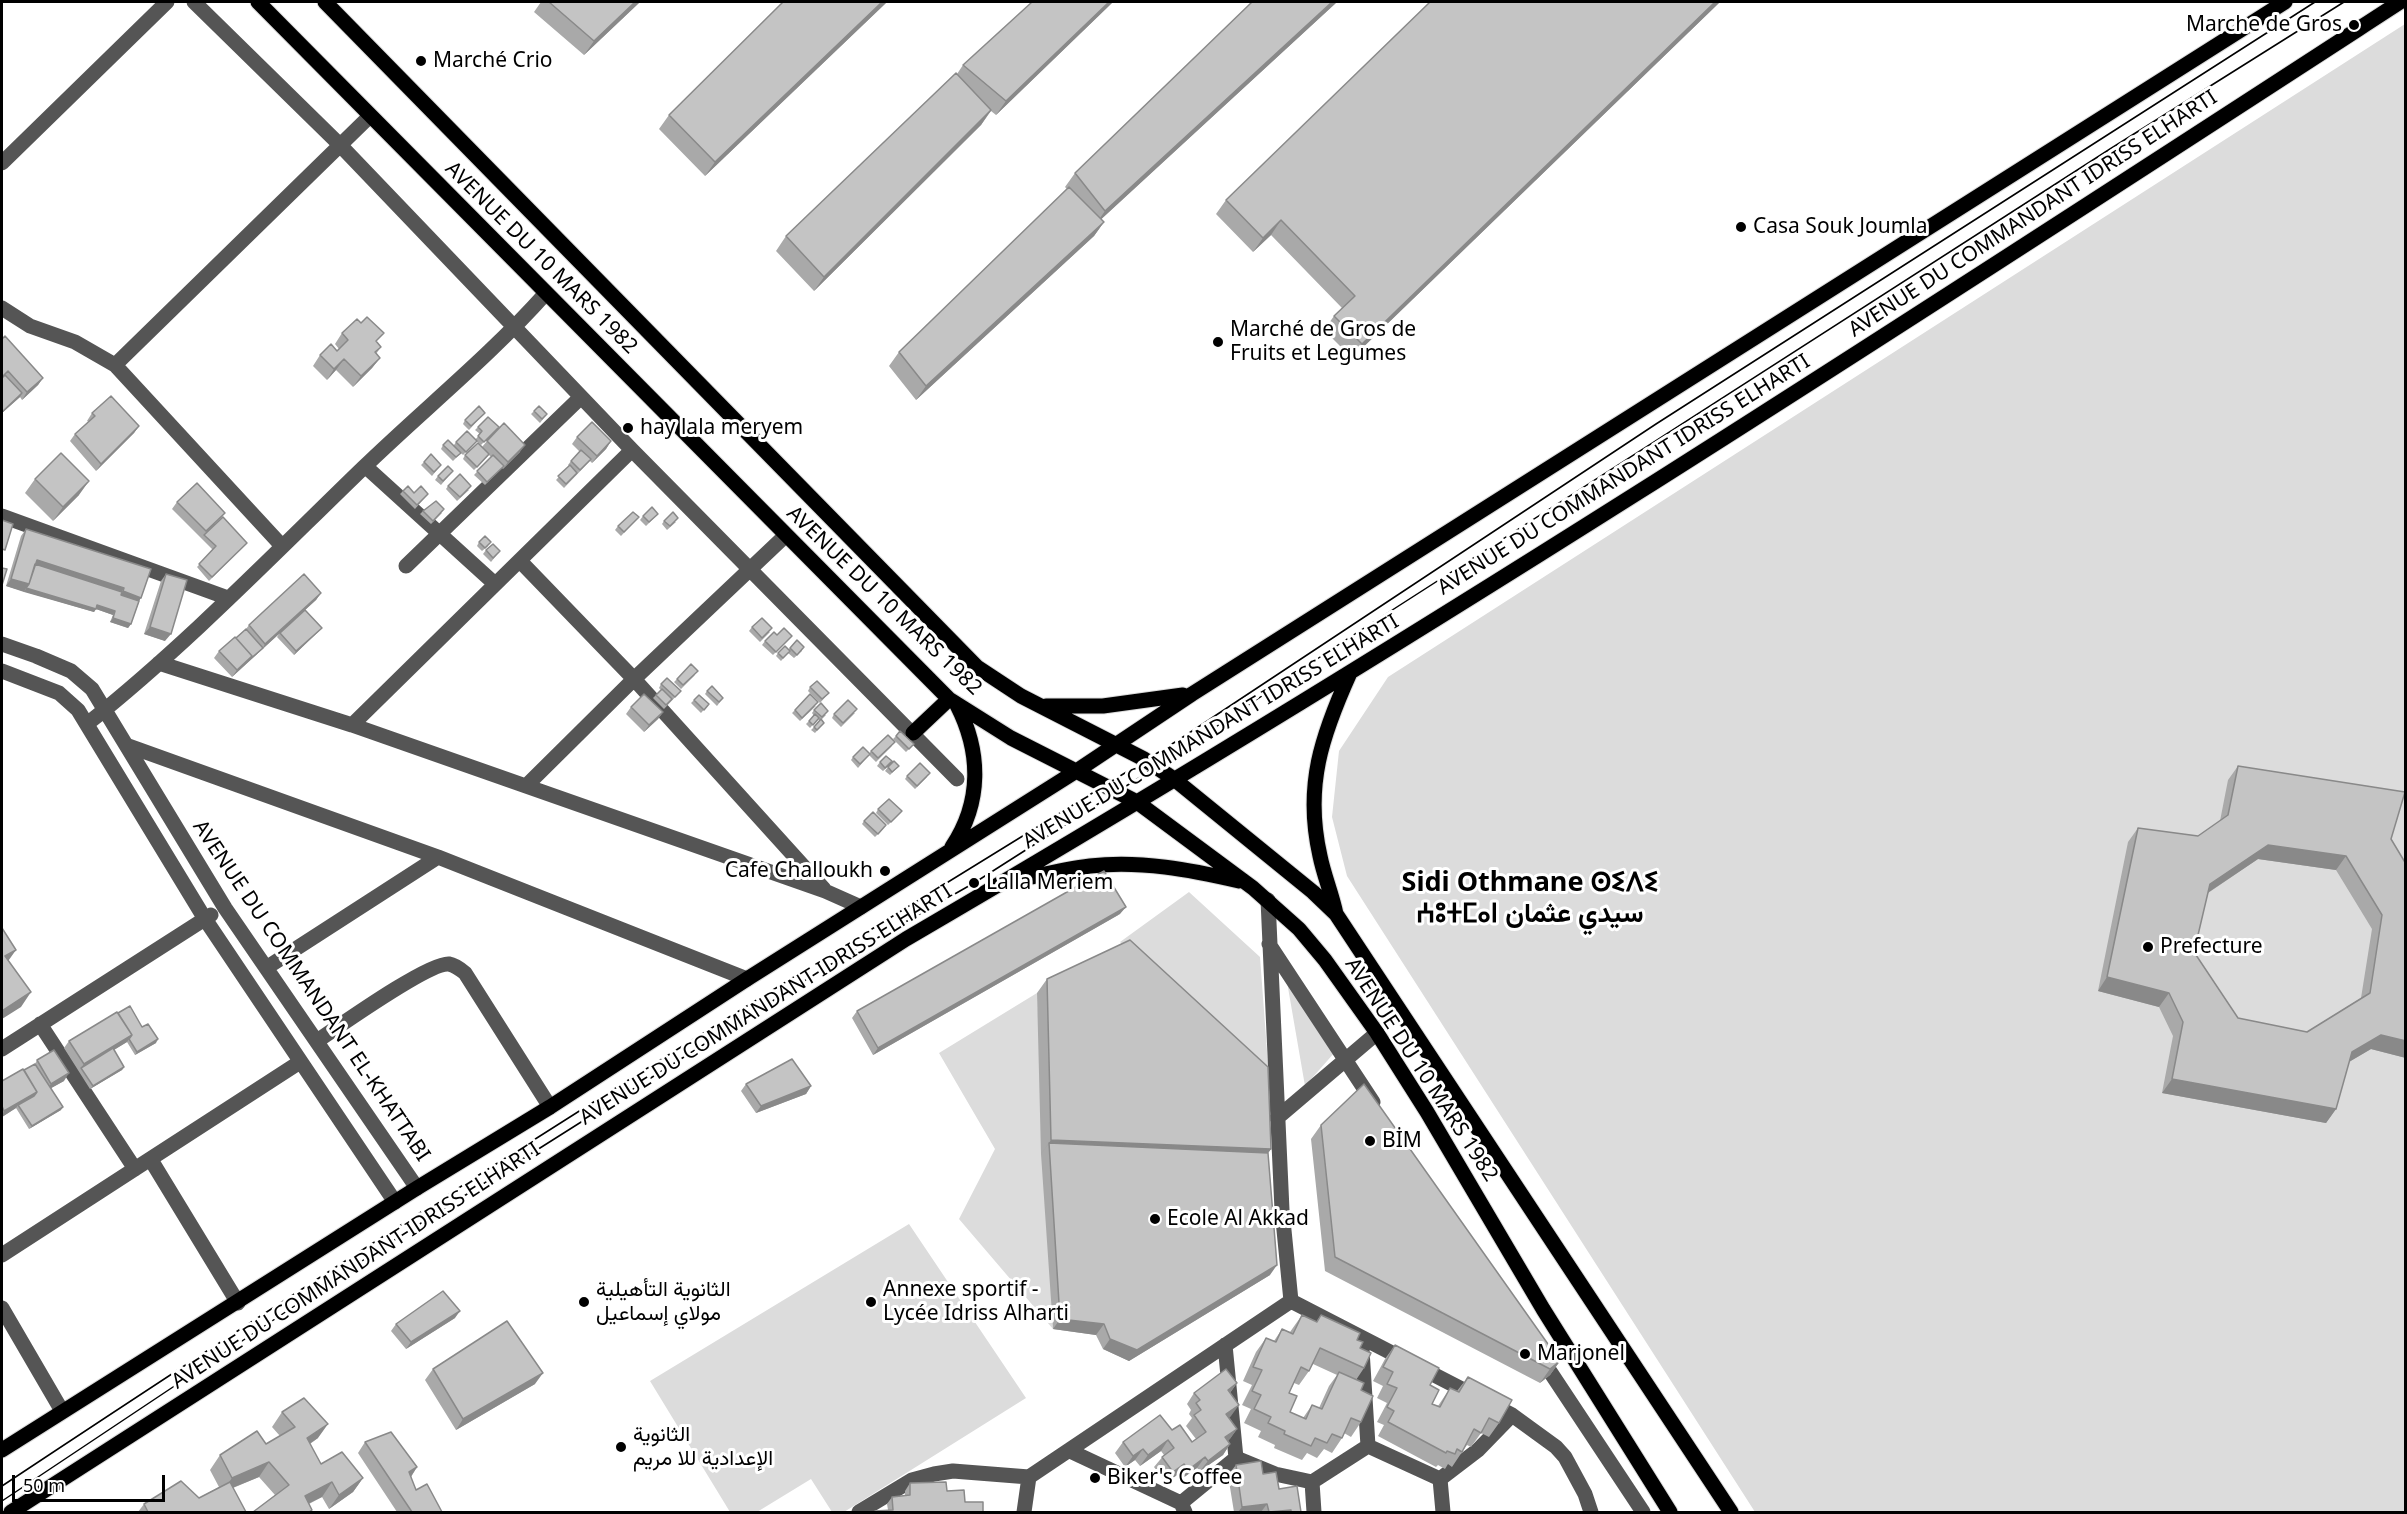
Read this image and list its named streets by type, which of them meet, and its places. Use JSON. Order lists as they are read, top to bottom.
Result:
{
  "streets": {
    "main road": ["AVENUE DU COMMANDANT IDRISS ELHARTI", "AVENUE DU 10 MARS 1982"],
    "street": ["AVENUE DU COMMANDANT EL-KHATTABI"]
  },
  "crossings": [
    ["AVENUE DU COMMANDANT IDRISS ELHARTI", "AVENUE DU 10 MARS 1982"],
    ["AVENUE DU COMMANDANT IDRISS ELHARTI", "AVENUE DU COMMANDANT EL-KHATTABI"]
  ],
  "districts": ["Sidi Othmane ⵙⵉⴷⵉ ⵄⵓⵜⵎⴰⵏ سيدي عثمان"],
  "places": [
    "Marche de Gros",
    "Marché Crio",
    "Casa Souk Joumla",
    "Marché de Gros de Fruits et Legumes",
    "hay lala meryem",
    "Cafe Challoukh",
    "Lalla Meriem",
    "Prefecture",
    "BİM",
    "Ecole Al Akkad",
    "الثانوية التأهيلية مولاي إسماعيل",
    "Annexe sportif - Lycée Idriss Alharti",
    "Marjonel",
    "الثانوية الإعدادية للا مريم",
    "Biker's Coffee"
  ],
  "scale_bar": "50 m"
}
